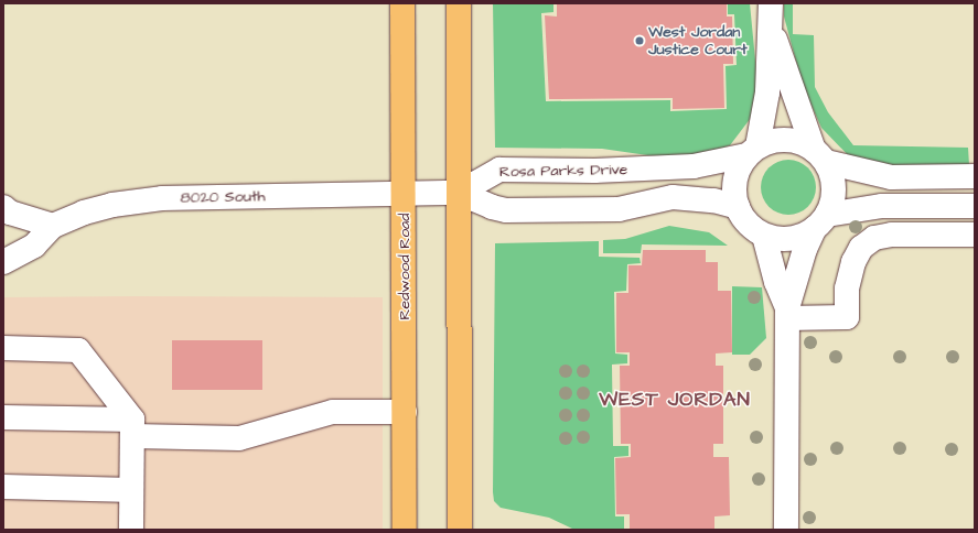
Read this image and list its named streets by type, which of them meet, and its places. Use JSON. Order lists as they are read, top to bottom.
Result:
{
  "streets": {
    "main road": ["Redwood Road"],
    "street": ["Rosa Parks Drive", "8020 South"]
  },
  "crossings": [
    ["Rosa Parks Drive", "8020 South"],
    ["8020 South", "Redwood Road"]
  ],
  "districts": ["WEST JORDAN"],
  "places": ["West Jordan Justice Court"]
}
